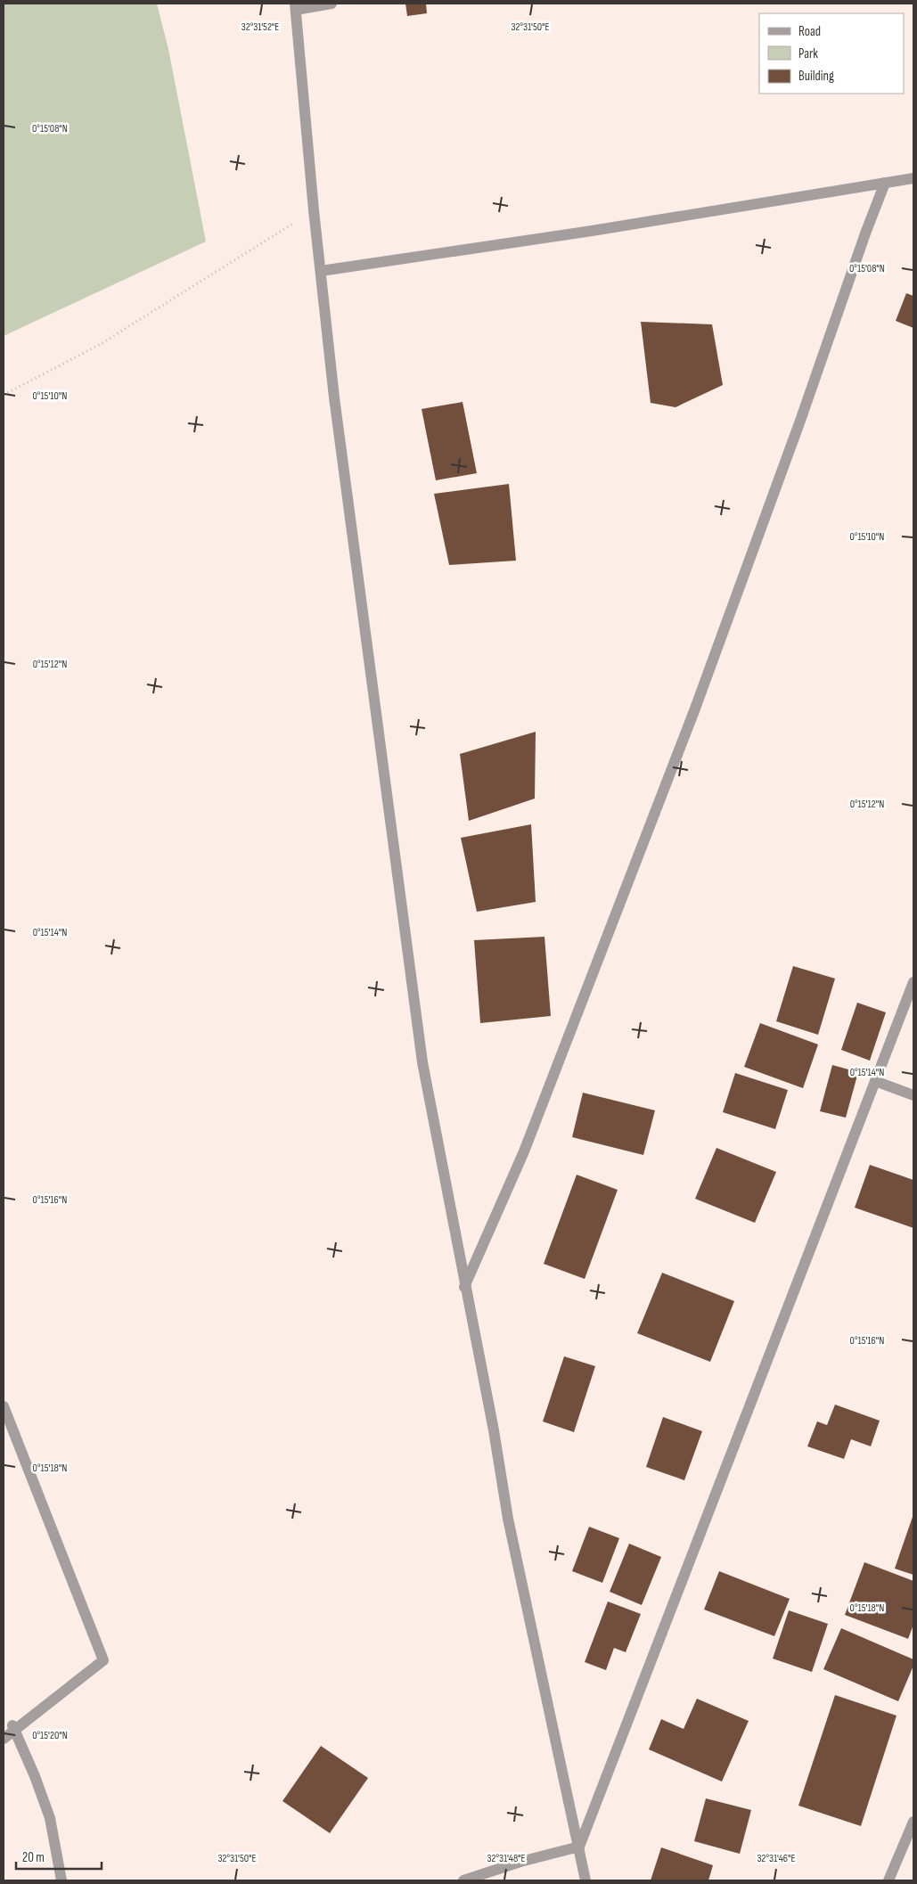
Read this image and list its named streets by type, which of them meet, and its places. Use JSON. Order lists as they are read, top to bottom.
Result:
{
  "legend": ["Road", "Park", "Building"],
  "scale_bar": "20 m",
  "coordinates": [
    "32°31'50\"E",
    "32°31'52\"E",
    "0°15'08\"N",
    "0°15'10\"N",
    "0°15'12\"N",
    "0°15'14\"N",
    "0°15'16\"N",
    "0°15'18\"N",
    "0°15'20\"N",
    "32°31'48\"E",
    "32°31'46\"E"
  ]
}
